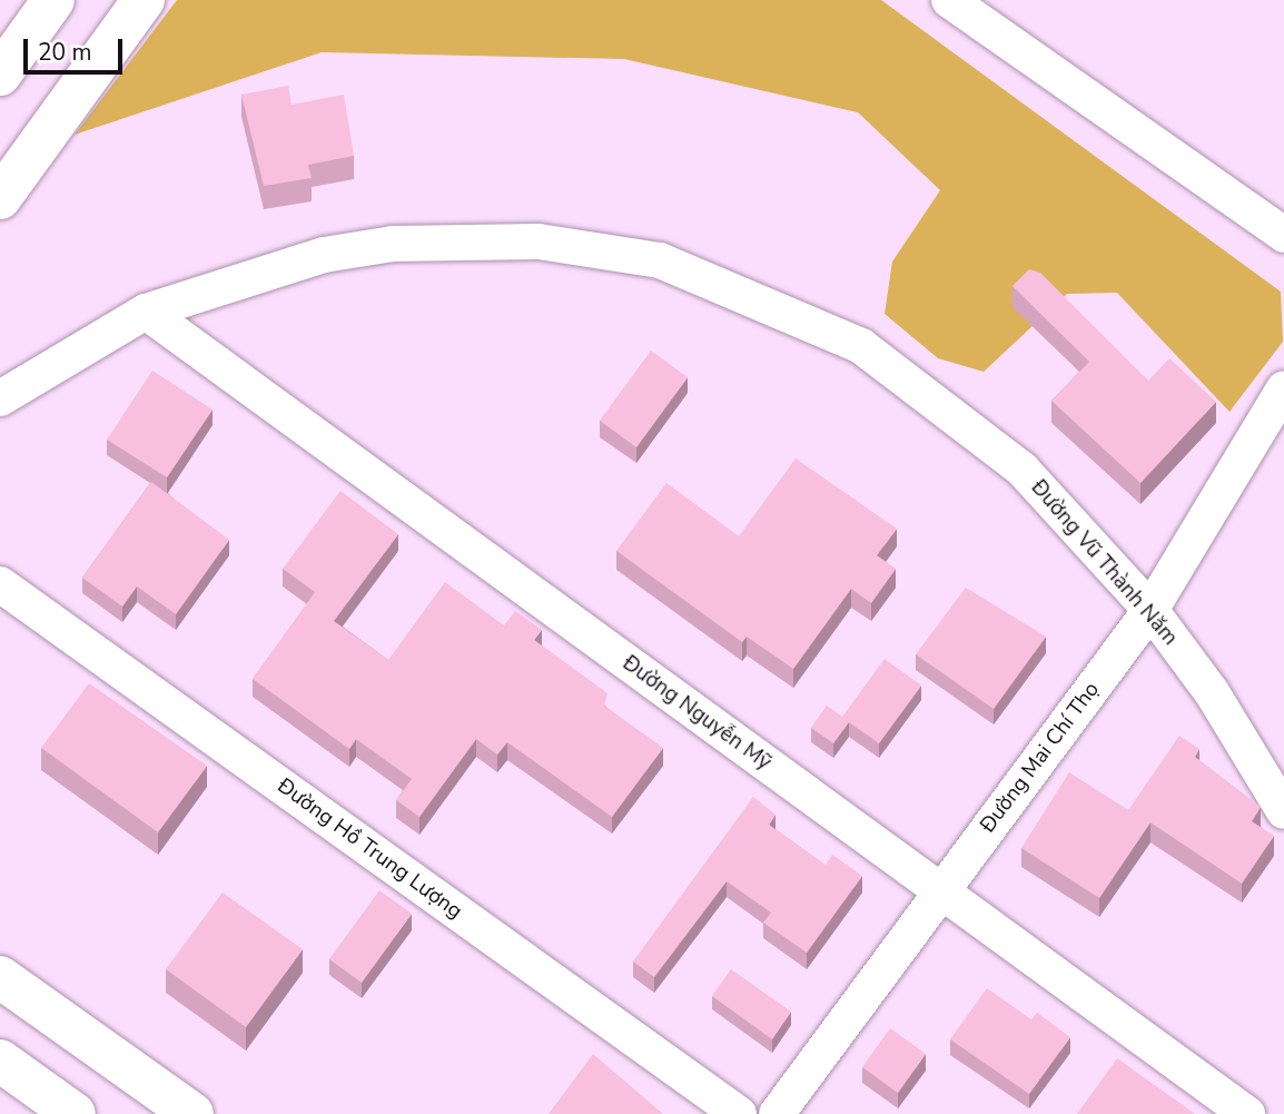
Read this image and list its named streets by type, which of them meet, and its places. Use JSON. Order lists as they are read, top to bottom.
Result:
{
  "streets": {
    "street": [
      "Đường Vũ Thành Năm",
      "Đường Nguyễn Mỹ",
      "Đường Mai Chí Thọ",
      "Đường Hồ Trung Lượng"
    ]
  },
  "crossings": [
    ["Đường Vũ Thành Năm", "Đường Nguyễn Mỹ"],
    ["Đường Vũ Thành Năm", "Đường Mai Chí Thọ"],
    ["Đường Nguyễn Mỹ", "Đường Mai Chí Thọ"]
  ],
  "scale_bar": "20 m"
}
